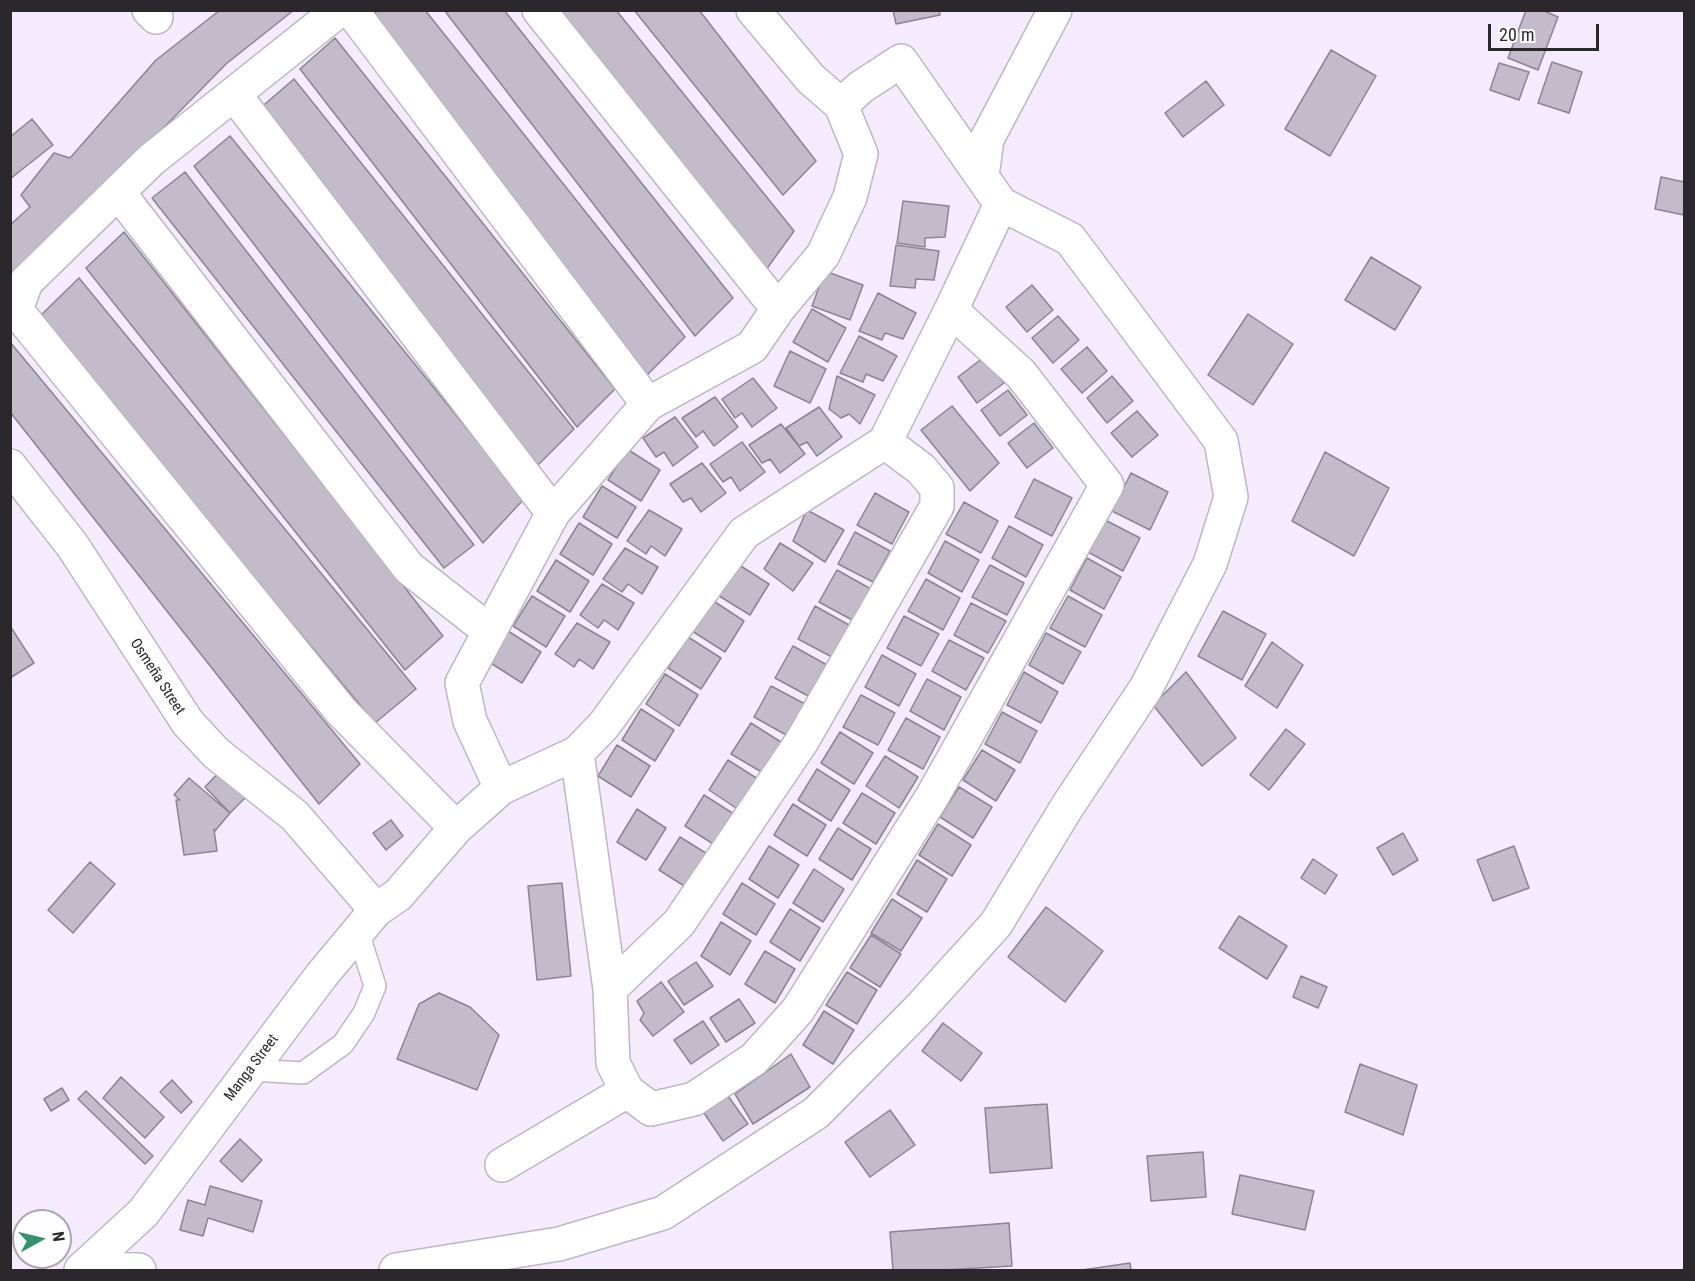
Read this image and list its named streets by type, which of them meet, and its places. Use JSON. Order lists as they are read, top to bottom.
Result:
{
  "streets": {
    "street": ["Osmeña Street", "Manga Street"]
  },
  "crossings": [
    ["Osmeña Street", "Manga Street"]
  ],
  "scale_bar": "20 m",
  "north": "right"
}
